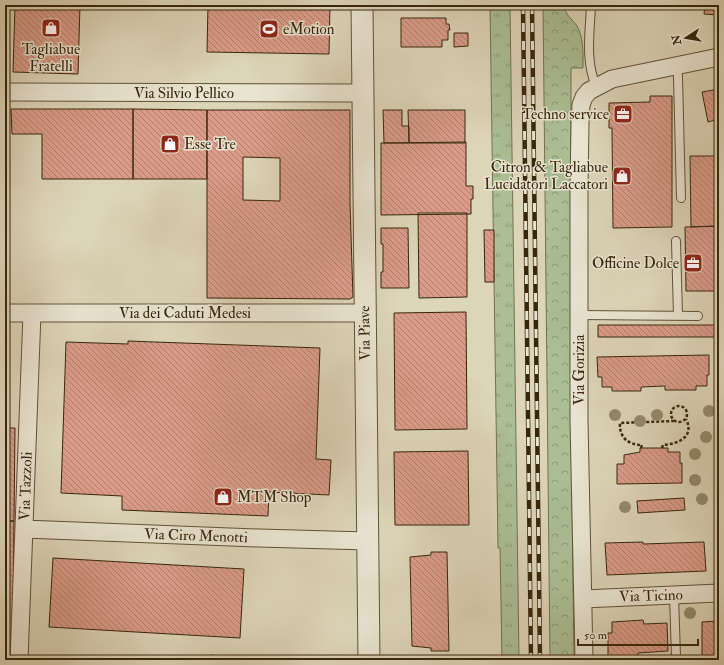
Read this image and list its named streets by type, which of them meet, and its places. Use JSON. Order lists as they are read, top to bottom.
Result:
{
  "streets": {
    "street": [
      "Via Silvio Pellico",
      "Via dei Caduti Medesi",
      "Via Piave",
      "Via Gorizia",
      "Via Tazzoli",
      "Via Ciro Menotti",
      "Via Ticino"
    ]
  },
  "crossings": [
    ["Via Silvio Pellico", "Via Piave"],
    ["Via dei Caduti Medesi", "Via Piave"],
    ["Via dei Caduti Medesi", "Via Tazzoli"],
    ["Via Piave", "Via Ciro Menotti"],
    ["Via Gorizia", "Via Ticino"],
    ["Via Tazzoli", "Via Ciro Menotti"]
  ],
  "places": {
    "shop": [
      "Tagliabue Fratelli",
      "Esse Tre",
      "Citron & Tagliabue Lucidatori Laccatori",
      "MTM Shop"
    ],
    "sports": ["eMotion"],
    "office": ["Techno service", "Officine Dolce"]
  },
  "scale_bar": "50 m",
  "north": "left"
}
